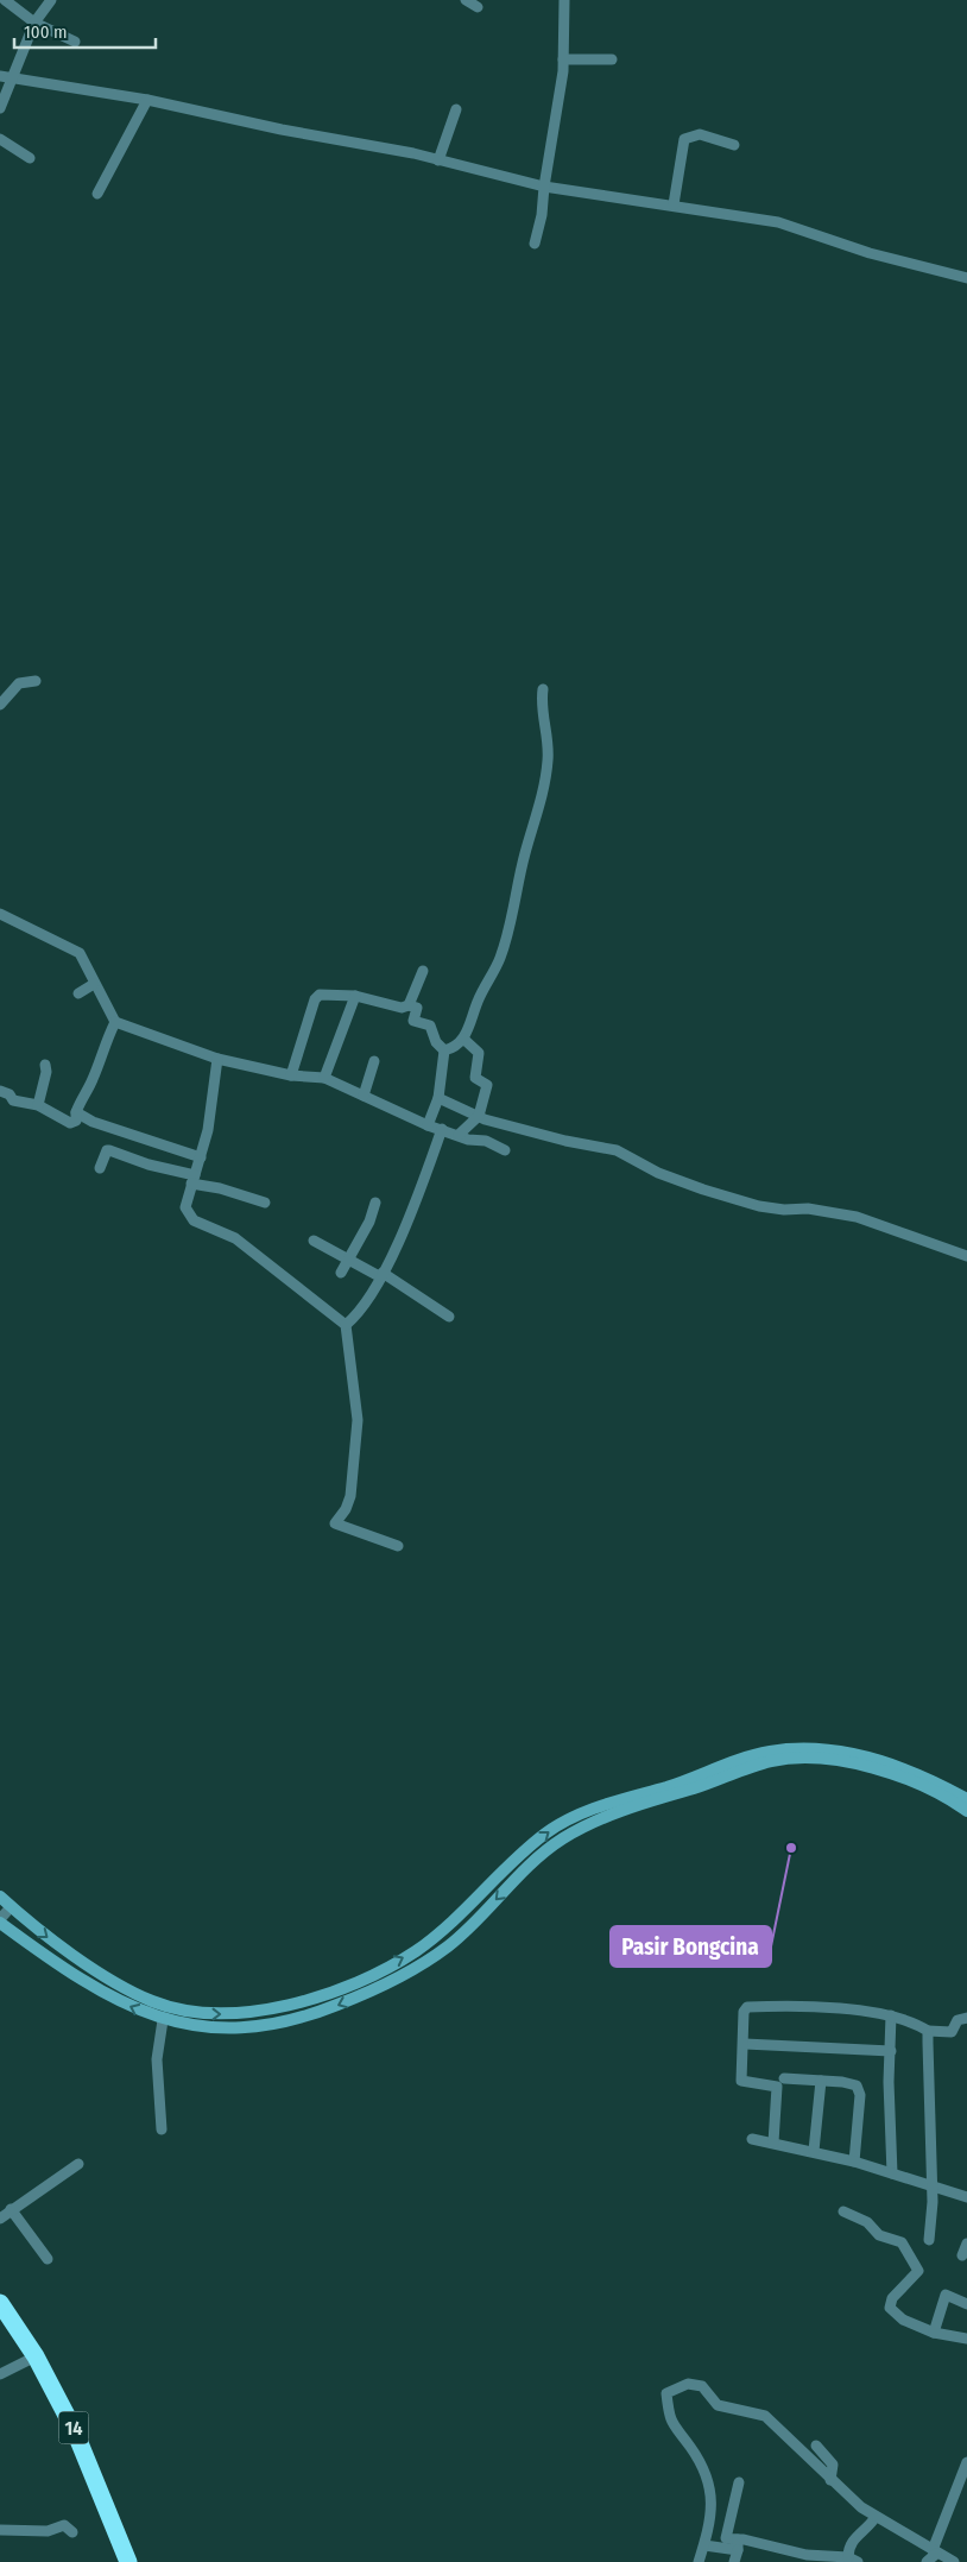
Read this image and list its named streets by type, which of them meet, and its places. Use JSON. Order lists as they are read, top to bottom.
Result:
{
  "streets": {
    "highway": ["14"]
  },
  "places": ["Pasir Bongcina"],
  "scale_bar": "100 m"
}
